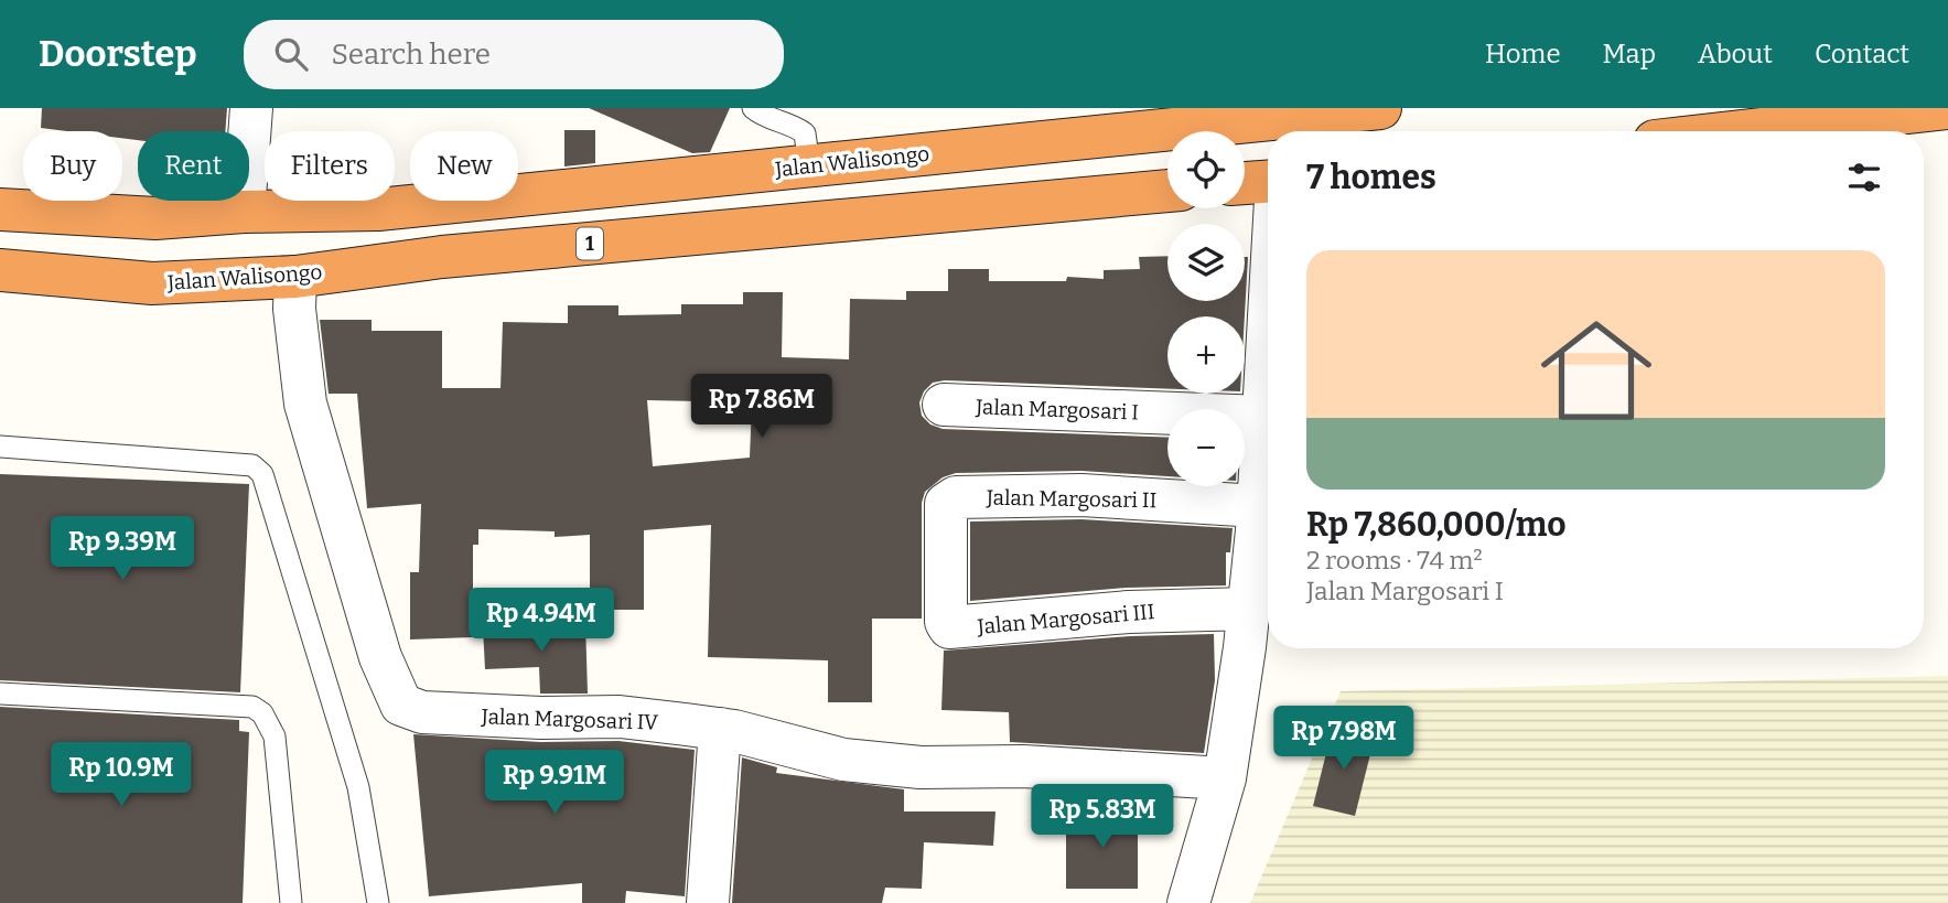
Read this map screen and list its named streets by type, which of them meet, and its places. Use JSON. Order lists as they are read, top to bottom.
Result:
{
  "streets": {
    "highway": ["Jalan Walisongo", "1"],
    "street": [
      "Jalan Margosari I",
      "Jalan Margosari II",
      "Jalan Margosari III",
      "Jalan Margosari IV"
    ]
  },
  "crossings": [
    ["Jalan Walisongo", "Jalan Margosari IV"],
    ["Jalan Margosari II", "Jalan Margosari III"]
  ],
  "page": {
    "header": "Doorstep",
    "search": "Search here",
    "nav": [
      "Home",
      "Map",
      "About",
      "Contact"
    ],
    "map_buttons": ["+", "−"],
    "chip": [
      "Buy",
      "Rent",
      "Filters",
      "New"
    ],
    "heading": "7 homes",
    "list": [
      {
        "name": "Rp 7,860,000/mo",
        "note": "2 rooms · 74 m² · Jalan Margosari I"
      }
    ],
    "price": [
      "Rp 7.86M",
      "Rp 9.39M",
      "Rp 4.94M",
      "Rp 7.98M",
      "Rp 10.9M",
      "Rp 9.91M",
      "Rp 5.83M"
    ]
  }
}
